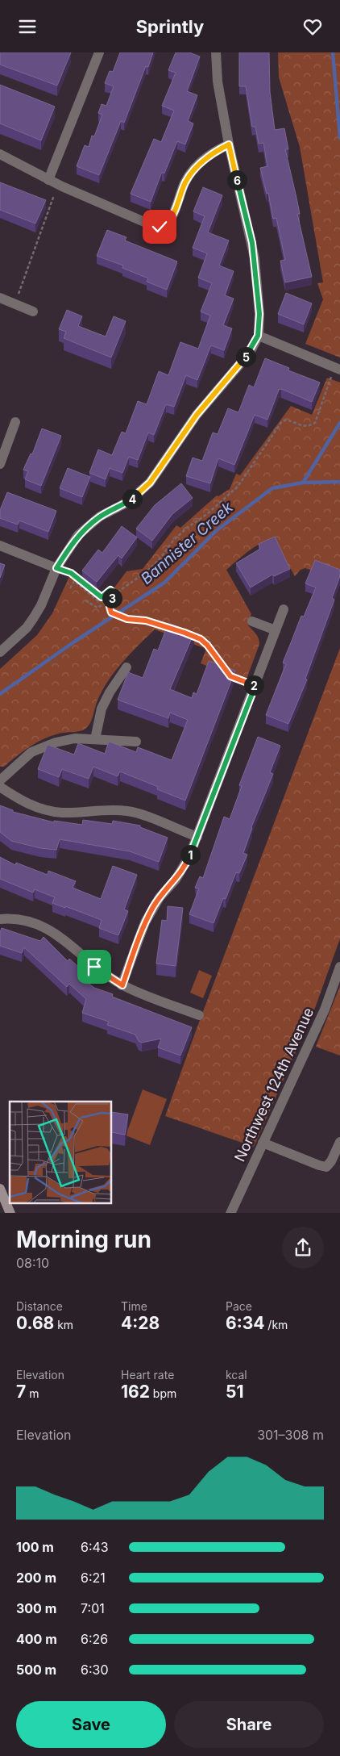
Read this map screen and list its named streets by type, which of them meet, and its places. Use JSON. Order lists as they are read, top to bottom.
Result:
{
  "streets": {
    "street": ["Northwest 124th Avenue"]
  },
  "water": ["Bannister Creek"],
  "page": {
    "header": "Sprintly",
    "pins": [
      "6",
      "5",
      "4",
      "3",
      "2",
      "1"
    ],
    "heading": ["Morning run", "08:10"],
    "stats": [
      ["Distance", "0.68 km"],
      ["Time", "4:28"],
      ["Pace", "6:34 /km"],
      ["Elevation", "7 m"],
      ["Heart rate", "162 bpm"],
      ["kcal", "51"]
    ],
    "chart": ["Elevation", "301–308 m"],
    "list": [
      {
        "name": "100 m",
        "note": "6:43"
      },
      {
        "name": "200 m",
        "note": "6:21"
      },
      {
        "name": "300 m",
        "note": "7:01"
      },
      {
        "name": "400 m",
        "note": "6:26"
      },
      {
        "name": "500 m",
        "note": "6:30"
      }
    ],
    "buttons": ["Save", "Share"]
  }
}
